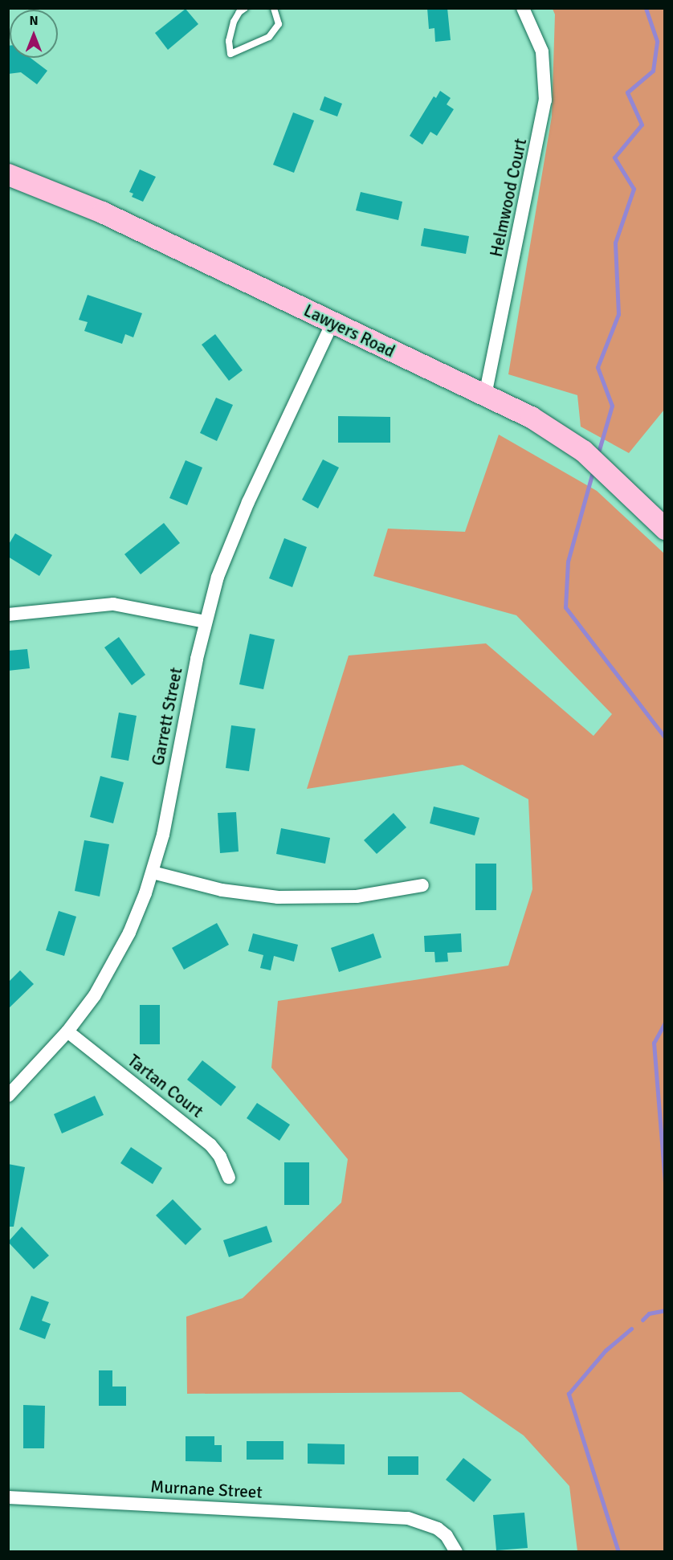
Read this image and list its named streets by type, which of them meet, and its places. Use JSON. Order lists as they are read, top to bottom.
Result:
{
  "streets": {
    "main road": ["Lawyers Road"],
    "street": [
      "Helmwood Court",
      "Garrett Street",
      "Tartan Court",
      "Murnane Street"
    ]
  },
  "crossings": [
    ["Helmwood Court", "Lawyers Road"],
    ["Lawyers Road", "Garrett Street"],
    ["Garrett Street", "Tartan Court"]
  ],
  "north": "top"
}
